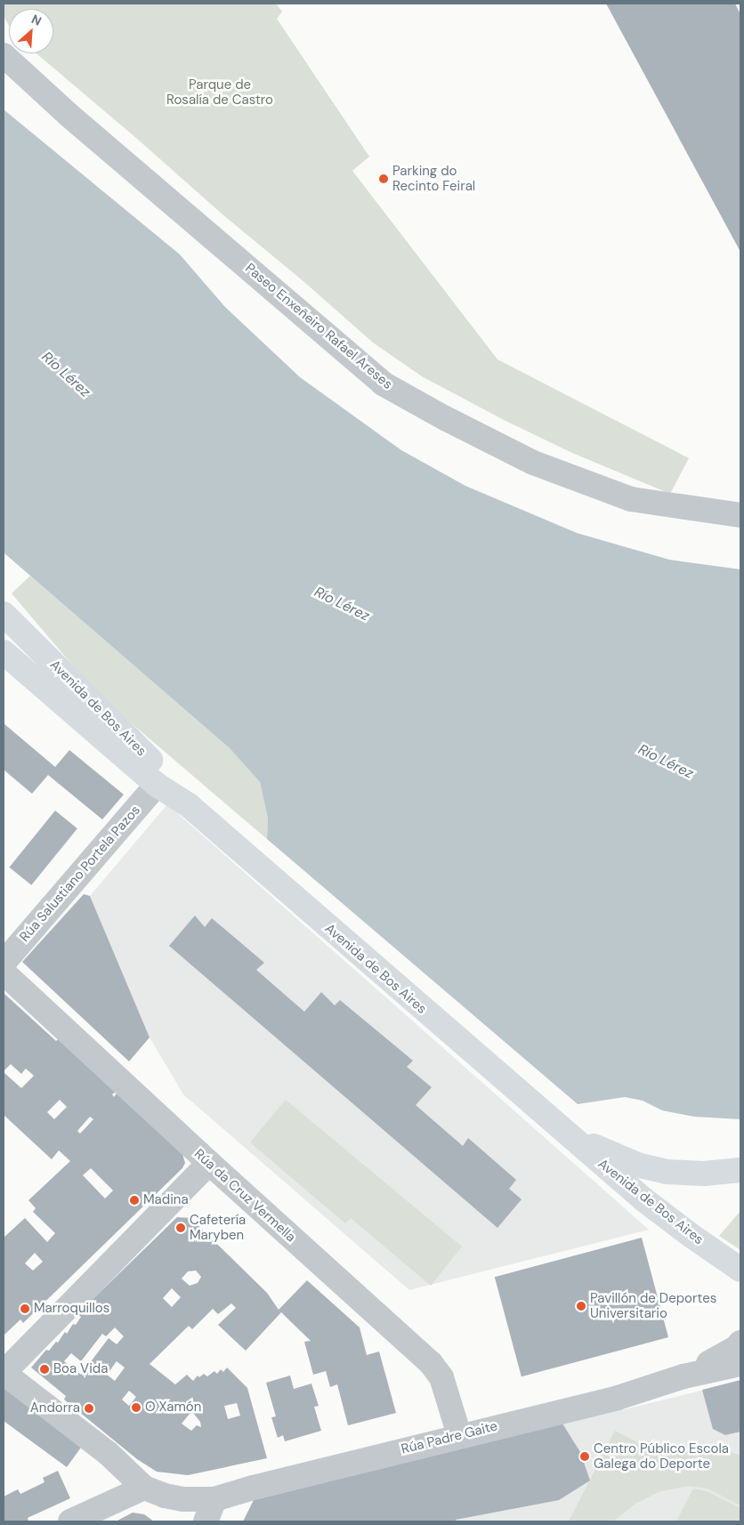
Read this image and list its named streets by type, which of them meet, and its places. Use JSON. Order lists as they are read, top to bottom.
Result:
{
  "streets": {
    "main road": ["Avenida de Bos Aires"],
    "street": [
      "Paseo Enxeñeiro Rafael Areses",
      "Rúa Salustiano Portela Pazos",
      "Rúa da Cruz Vermella",
      "Rúa Padre Gaite"
    ]
  },
  "crossings": [
    ["Avenida de Bos Aires", "Rúa Salustiano Portela Pazos"],
    ["Rúa da Cruz Vermella", "Rúa Padre Gaite"]
  ],
  "water": ["Río Lérez"],
  "parks": ["Parque de Rosalía de Castro"],
  "places": [
    "Parking do Recinto Feiral",
    "Madina",
    "Cafetería Maryben",
    "Pavillón de Deportes Universitario",
    "Marroquillos",
    "Boa Vida",
    "O Xamón",
    "Andorra",
    "Centro Público Escola Galega do Deporte"
  ],
  "north": "top right"
}
